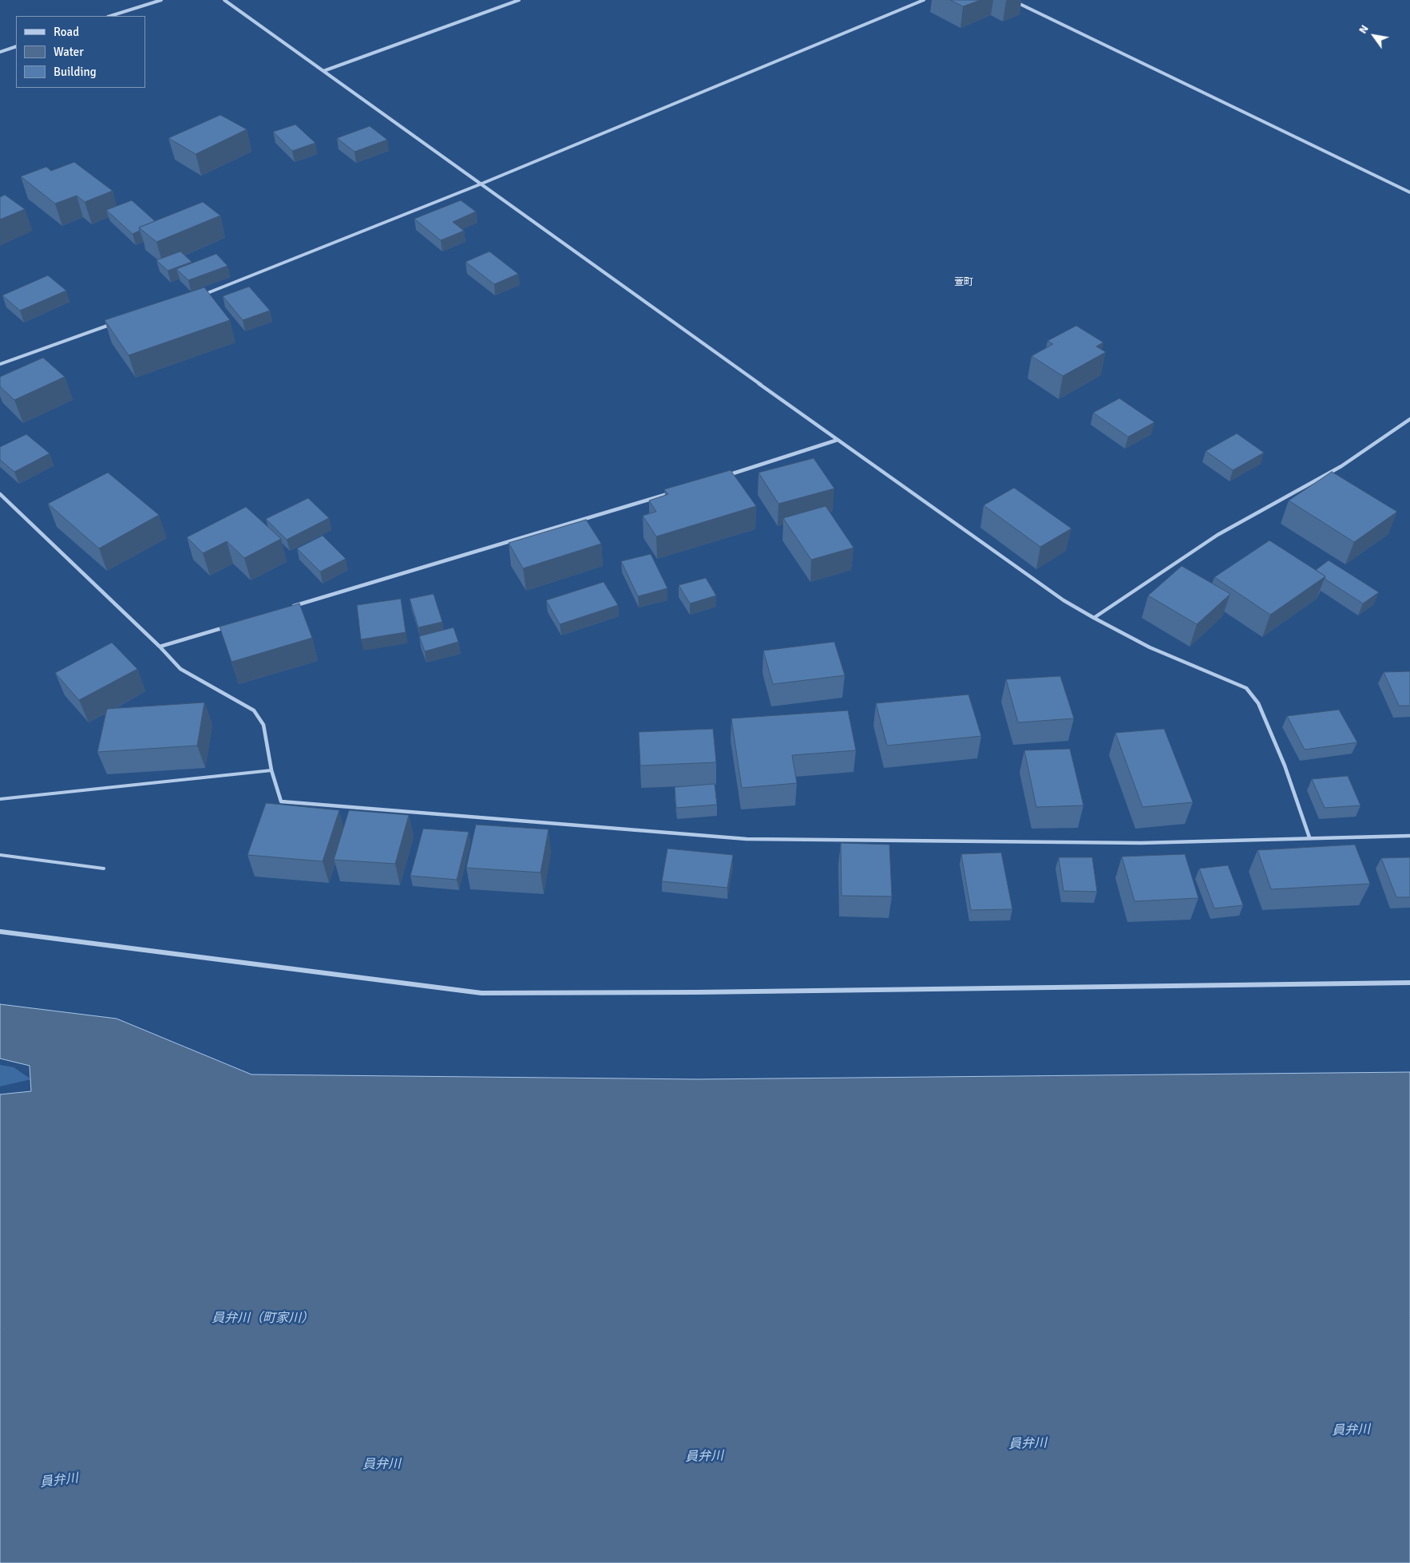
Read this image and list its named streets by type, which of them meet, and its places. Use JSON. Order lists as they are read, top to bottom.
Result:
{
  "districts": ["萱町"],
  "water": ["員弁川（町家川）", "員弁川"],
  "legend": ["Road", "Water", "Building"],
  "north": "top left"
}
